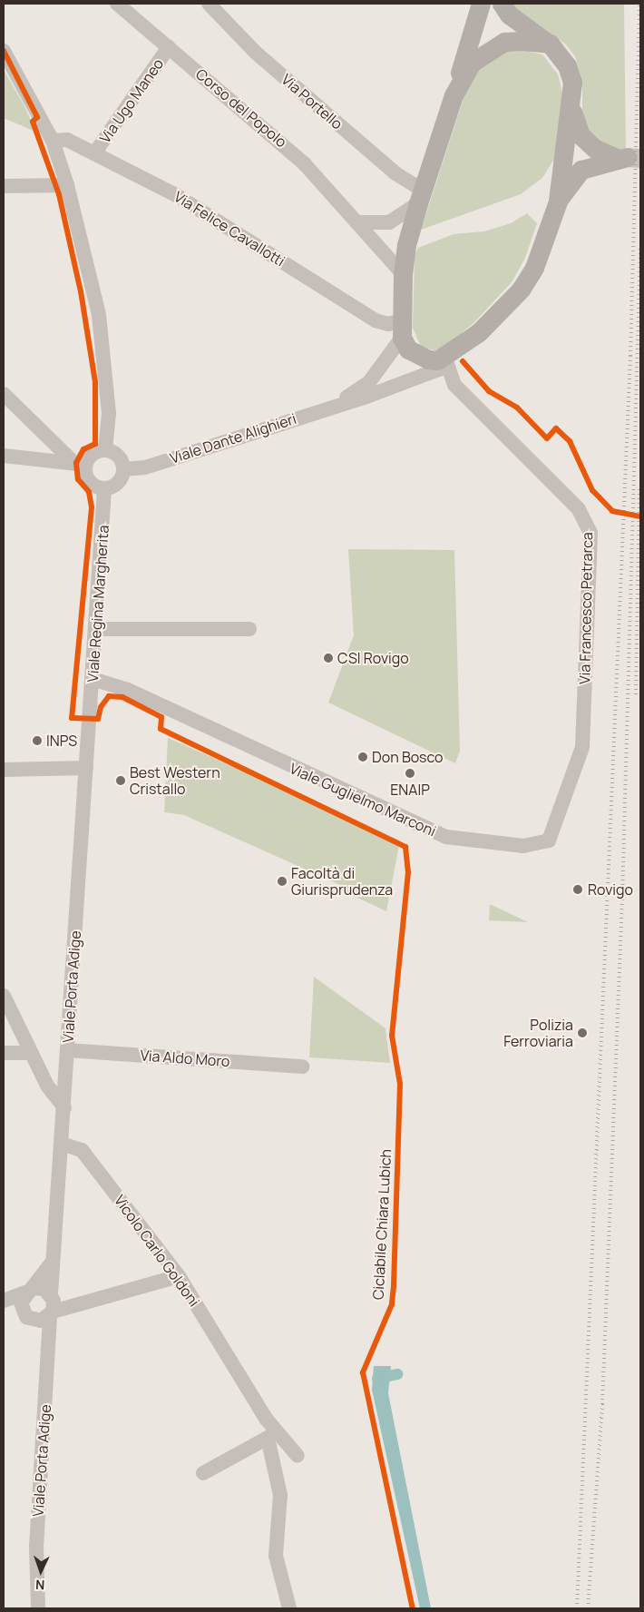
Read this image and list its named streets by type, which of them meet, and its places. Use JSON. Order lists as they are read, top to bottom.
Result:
{
  "streets": {
    "street": [
      "Via Ugo Maneo",
      "Via Portello",
      "Corso del Popolo",
      "Via Felice Cavallotti",
      "Viale Dante Alighieri",
      "Viale Regina Margherita",
      "Via Francesco Petrarca",
      "Viale Guglielmo Marconi",
      "Viale Porta Adige",
      "Via Aldo Moro",
      "Vicolo Carlo Goldoni"
    ],
    "cycle path": ["Ciclabile Chiara Lubich"]
  },
  "crossings": [
    ["Via Ugo Maneo", "Corso del Popolo"],
    ["Via Ugo Maneo", "Via Felice Cavallotti"],
    ["Viale Dante Alighieri", "Viale Regina Margherita"],
    ["Viale Regina Margherita", "Viale Guglielmo Marconi"],
    ["Viale Regina Margherita", "Viale Porta Adige"],
    ["Via Francesco Petrarca", "Viale Guglielmo Marconi"],
    ["Viale Porta Adige", "Via Aldo Moro"],
    ["Viale Porta Adige", "Vicolo Carlo Goldoni"]
  ],
  "places": [
    "CSI Rovigo",
    "INPS",
    "Don Bosco",
    "ENAIP",
    "Best Western Cristallo",
    "Facoltà di Giurisprudenza",
    "Rovigo",
    "Polizia Ferroviaria"
  ],
  "north": "bottom"
}
